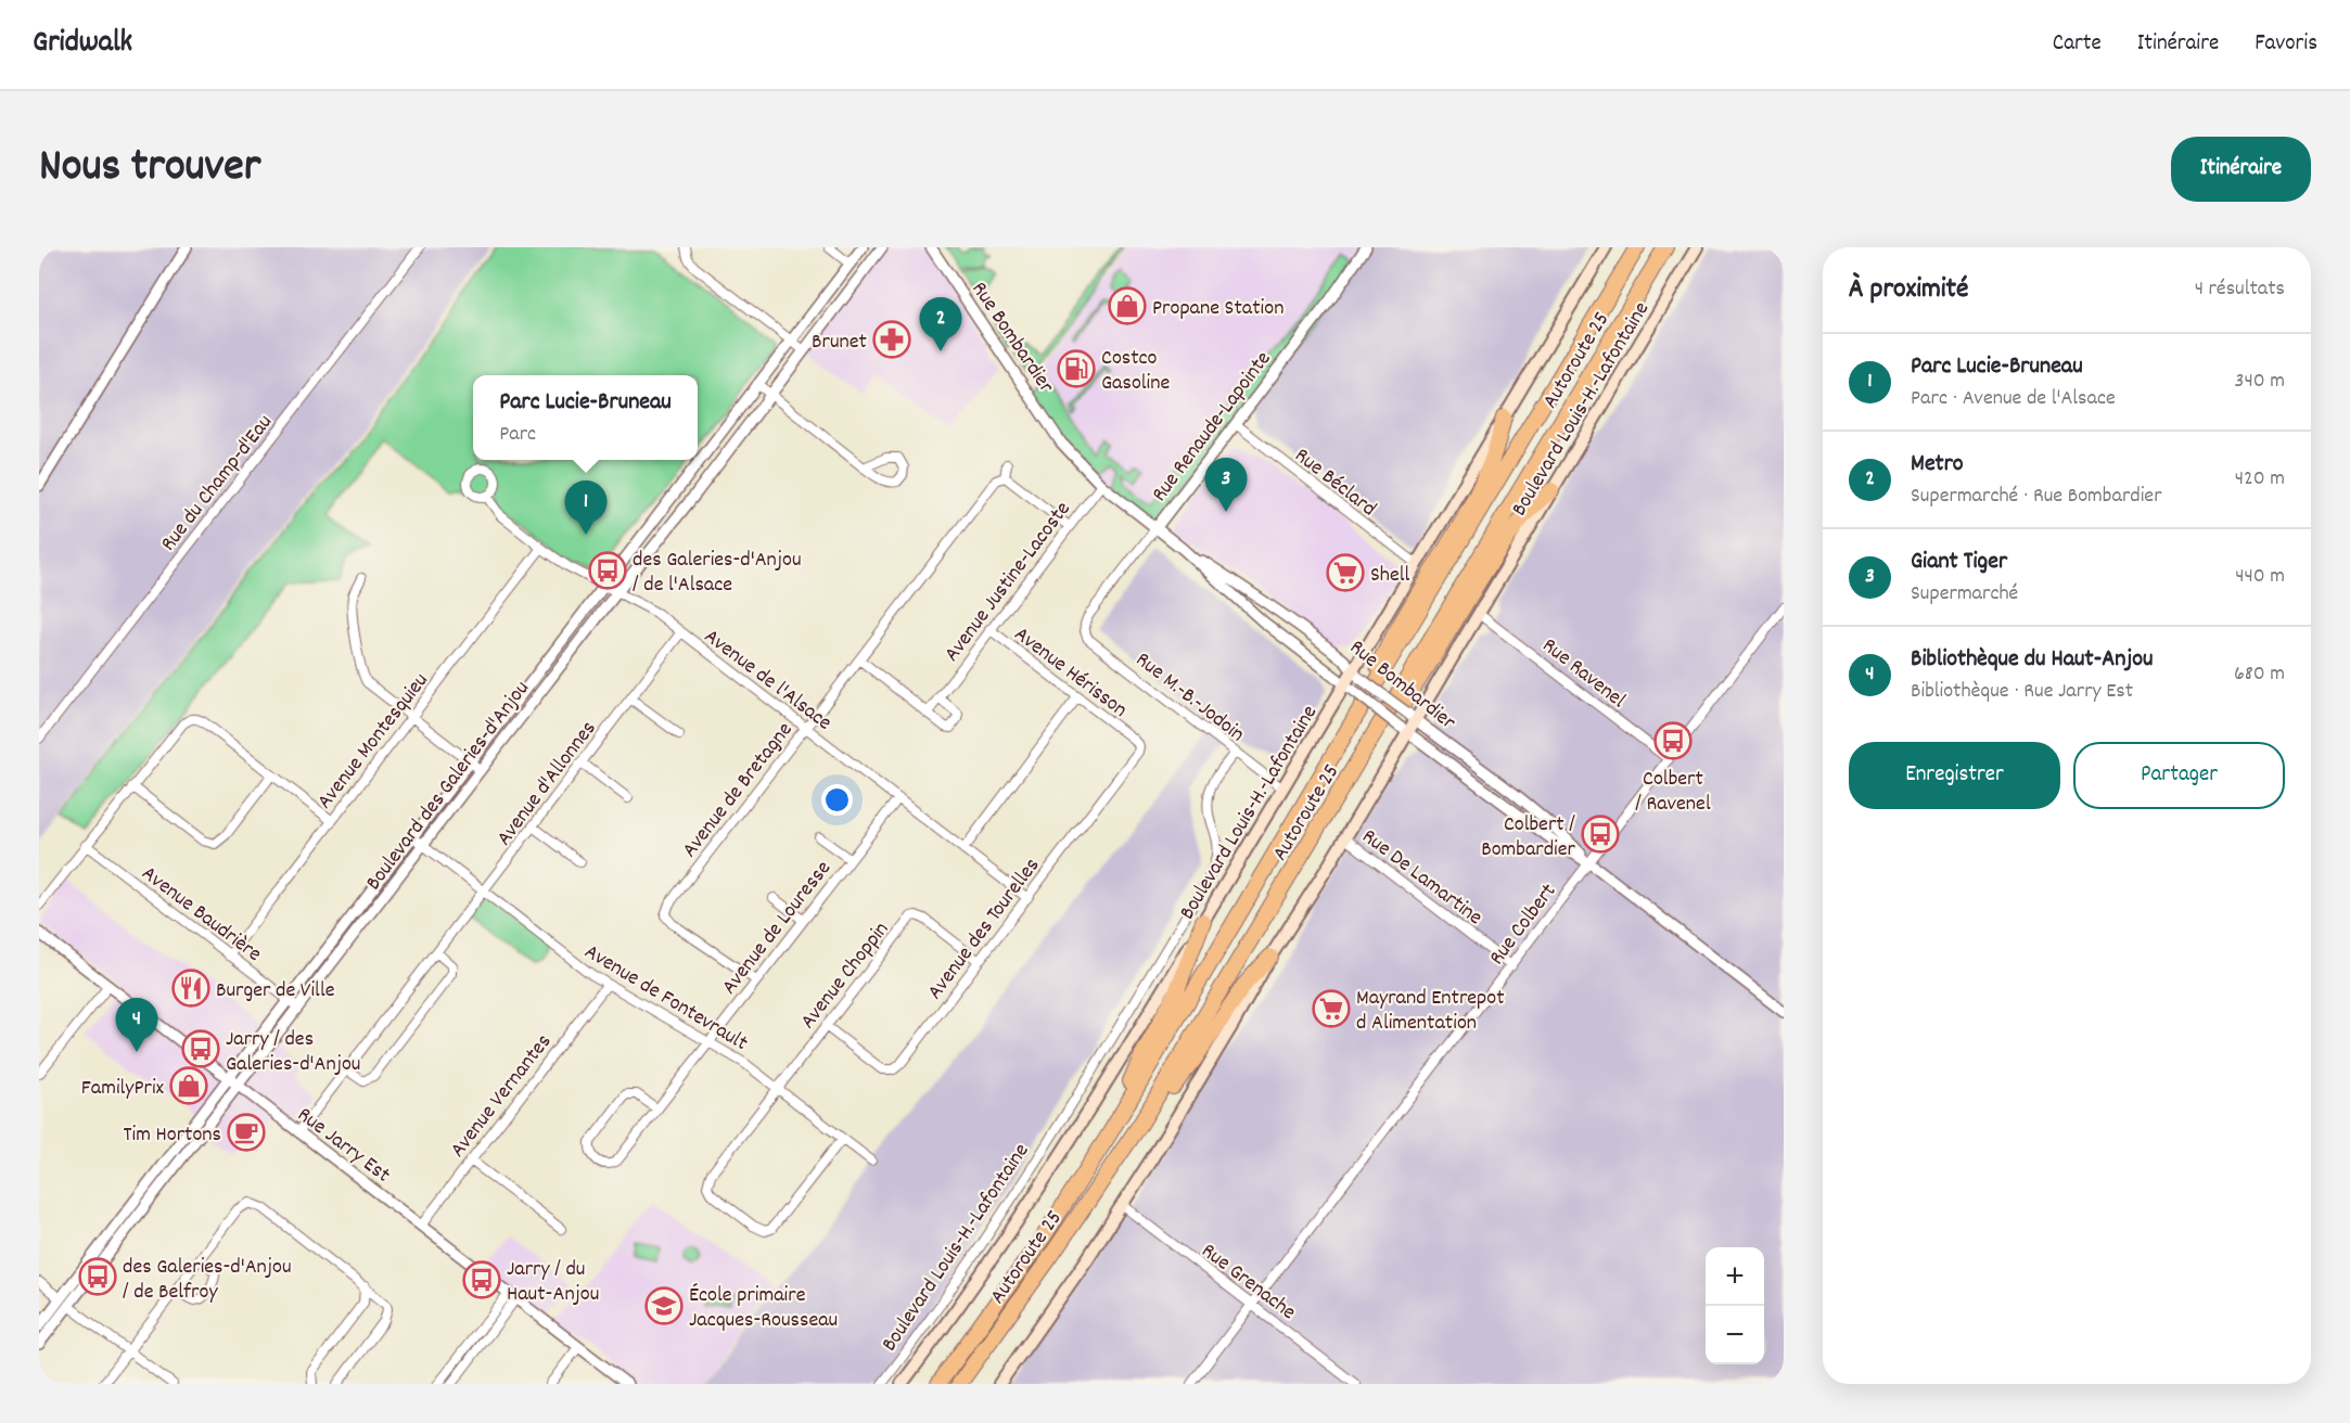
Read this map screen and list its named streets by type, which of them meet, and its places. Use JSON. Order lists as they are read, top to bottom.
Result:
{
  "streets": {
    "highway": ["Autoroute 25"],
    "main road": ["Boulevard Louis-H.-Lafontaine"],
    "street": [
      "Rue Bombardier",
      "Rue Renaude-Lapointe",
      "Rue Béclard",
      "Rue du Champ-d'Eau",
      "Avenue Justine-Lacoste",
      "Avenue Hérisson",
      "Rue Ravenel",
      "Avenue de l'Alsace",
      "Rue M.-B.-Jodoin",
      "Avenue Montesquieu",
      "Avenue d'Allonnes",
      "Boulevard des Galeries-d'Anjou",
      "Avenue de Bretagne",
      "Rue De Lamartine",
      "Avenue Baudrière",
      "Rue Colbert",
      "Avenue de Louresse",
      "Avenue des Tourelles",
      "Avenue Choppin",
      "Avenue de Fontevrault",
      "Avenue Vernantes",
      "Rue Jarry Est",
      "Rue Grenache"
    ]
  },
  "crossings": [
    ["Rue Bombardier", "Boulevard Louis-H.-Lafontaine"],
    ["Rue Bombardier", "Rue Renaude-Lapointe"],
    ["Rue Bombardier", "Avenue Justine-Lacoste"],
    ["Rue Bombardier", "Rue Colbert"],
    ["Boulevard Louis-H.-Lafontaine", "Rue Béclard"],
    ["Boulevard Louis-H.-Lafontaine", "Rue Ravenel"],
    ["Boulevard Louis-H.-Lafontaine", "Rue M.-B.-Jodoin"],
    ["Boulevard Louis-H.-Lafontaine", "Rue De Lamartine"],
    ["Boulevard Louis-H.-Lafontaine", "Rue Grenache"],
    ["Rue Renaude-Lapointe", "Rue Béclard"],
    ["Rue Renaude-Lapointe", "Rue M.-B.-Jodoin"],
    ["Avenue Justine-Lacoste", "Avenue Hérisson"],
    ["Avenue Hérisson", "Avenue des Tourelles"],
    ["Rue Ravenel", "Rue Colbert"],
    ["Avenue de l'Alsace", "Avenue Montesquieu"],
    ["Avenue de l'Alsace", "Avenue d'Allonnes"],
    ["Avenue de l'Alsace", "Boulevard des Galeries-d'Anjou"],
    ["Avenue de l'Alsace", "Avenue de Bretagne"],
    ["Avenue de l'Alsace", "Avenue de Louresse"],
    ["Avenue de l'Alsace", "Avenue des Tourelles"],
    ["Avenue Montesquieu", "Avenue Baudrière"],
    ["Avenue d'Allonnes", "Avenue de Fontevrault"],
    ["Avenue d'Allonnes", "Rue Jarry Est"],
    ["Boulevard des Galeries-d'Anjou", "Avenue Baudrière"],
    ["Boulevard des Galeries-d'Anjou", "Avenue de Fontevrault"],
    ["Boulevard des Galeries-d'Anjou", "Rue Jarry Est"],
    ["Avenue de Bretagne", "Avenue de Louresse"],
    ["Rue De Lamartine", "Rue Colbert"],
    ["Rue Colbert", "Rue Grenache"],
    ["Avenue de Louresse", "Avenue de Fontevrault"],
    ["Avenue des Tourelles", "Avenue Choppin"],
    ["Avenue Choppin", "Avenue de Fontevrault"],
    ["Avenue de Fontevrault", "Avenue Vernantes"],
    ["Avenue Vernantes", "Rue Jarry Est"]
  ],
  "places": {
    "shop": ["Propane Station", "FamilyPrix"],
    "pharmacy": ["Brunet"],
    "fuel station": ["Costco Gasoline"],
    "bus stop": [
      "des Galeries-d'Anjou / de l'Alsace",
      "Colbert / Ravenel",
      "Colbert / Bombardier",
      "Jarry / des Galeries-d'Anjou",
      "des Galeries-d'Anjou / de Belfroy",
      "Jarry / du Haut-Anjou"
    ],
    "supermarket": ["Shell", "Mayrand Entrepot d Alimentation"],
    "restaurant": ["Burger de Ville"],
    "cafe": ["Tim Hortons"],
    "school or university": ["École primaire Jacques-Rousseau"]
  },
  "page": {
    "header": "Gridwalk",
    "nav": ["Carte", "Itinéraire", "Favoris"],
    "title": "Nous trouver",
    "buttons": [
      "Itinéraire",
      ["Enregistrer", "Partager"]
    ],
    "heading": ["À proximité", "4 résultats"],
    "pins": [
      "2",
      "3",
      "1",
      "4"
    ],
    "list": [
      {
        "mark": "1",
        "name": "Parc Lucie-Bruneau",
        "note": "Parc · Avenue de l'Alsace",
        "value": "340 m"
      },
      {
        "mark": "2",
        "name": "Metro",
        "note": "Supermarché · Rue Bombardier",
        "value": "420 m"
      },
      {
        "mark": "3",
        "name": "Giant Tiger",
        "note": "Supermarché",
        "value": "440 m"
      },
      {
        "mark": "4",
        "name": "Bibliothèque du Haut-Anjou",
        "note": "Bibliothèque · Rue Jarry Est",
        "value": "680 m"
      }
    ],
    "popup": ["Parc Lucie-Bruneau", "Parc"],
    "map_buttons": ["+", "−"]
  }
}
